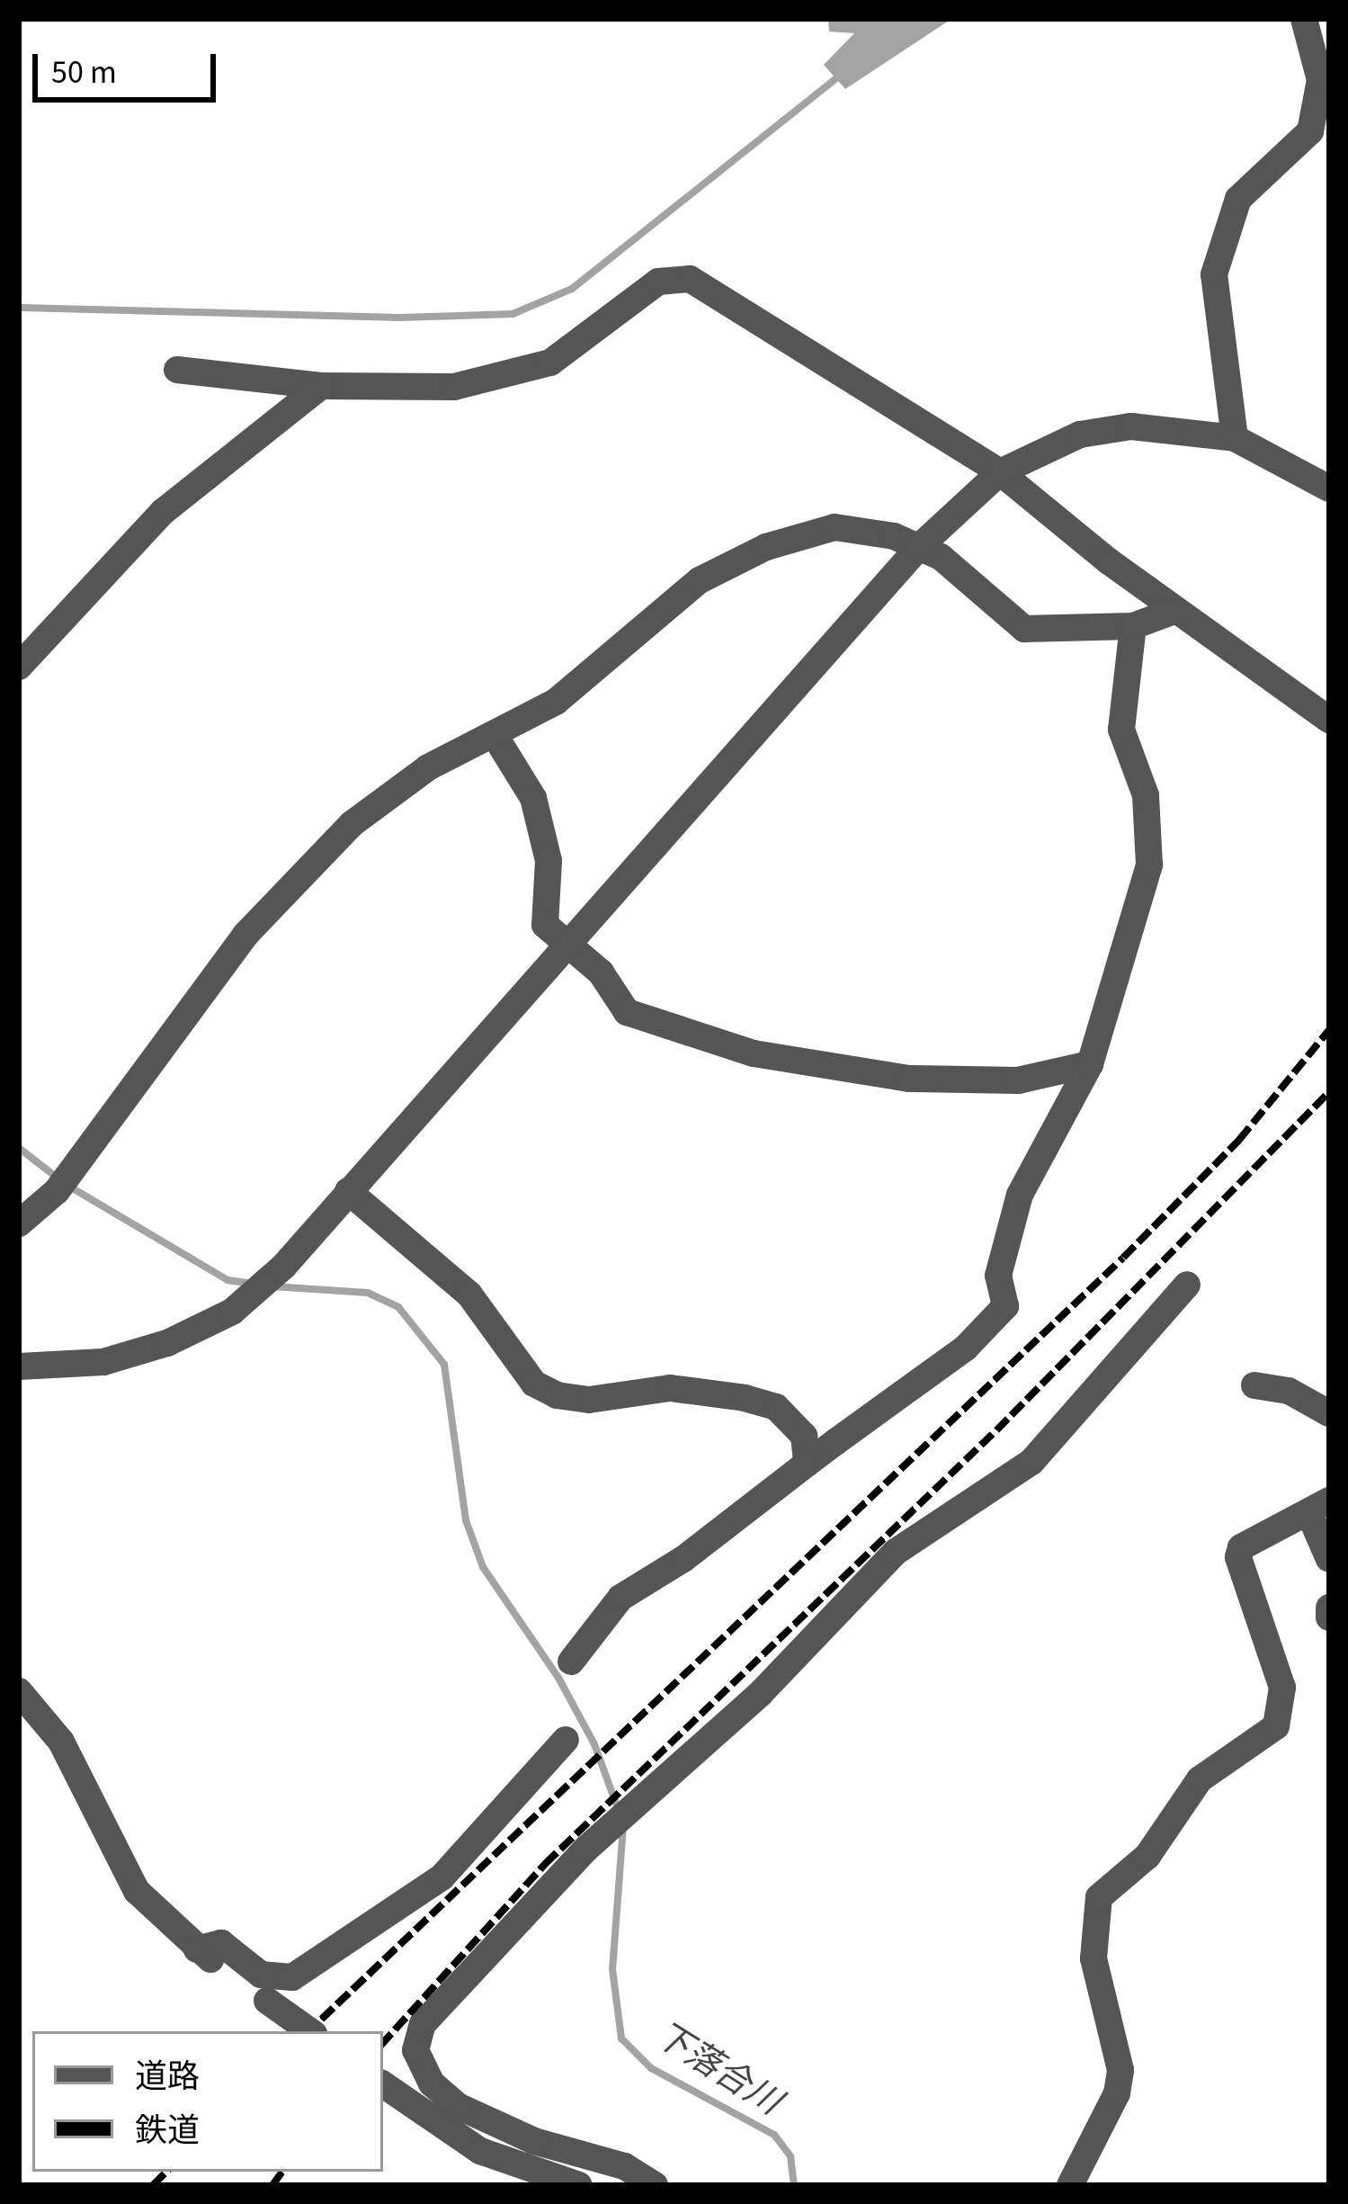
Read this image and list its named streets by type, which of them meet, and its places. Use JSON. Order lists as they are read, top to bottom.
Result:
{
  "water": ["下落合川"],
  "legend": ["道路", "鉄道"],
  "scale_bar": "50 m"
}
